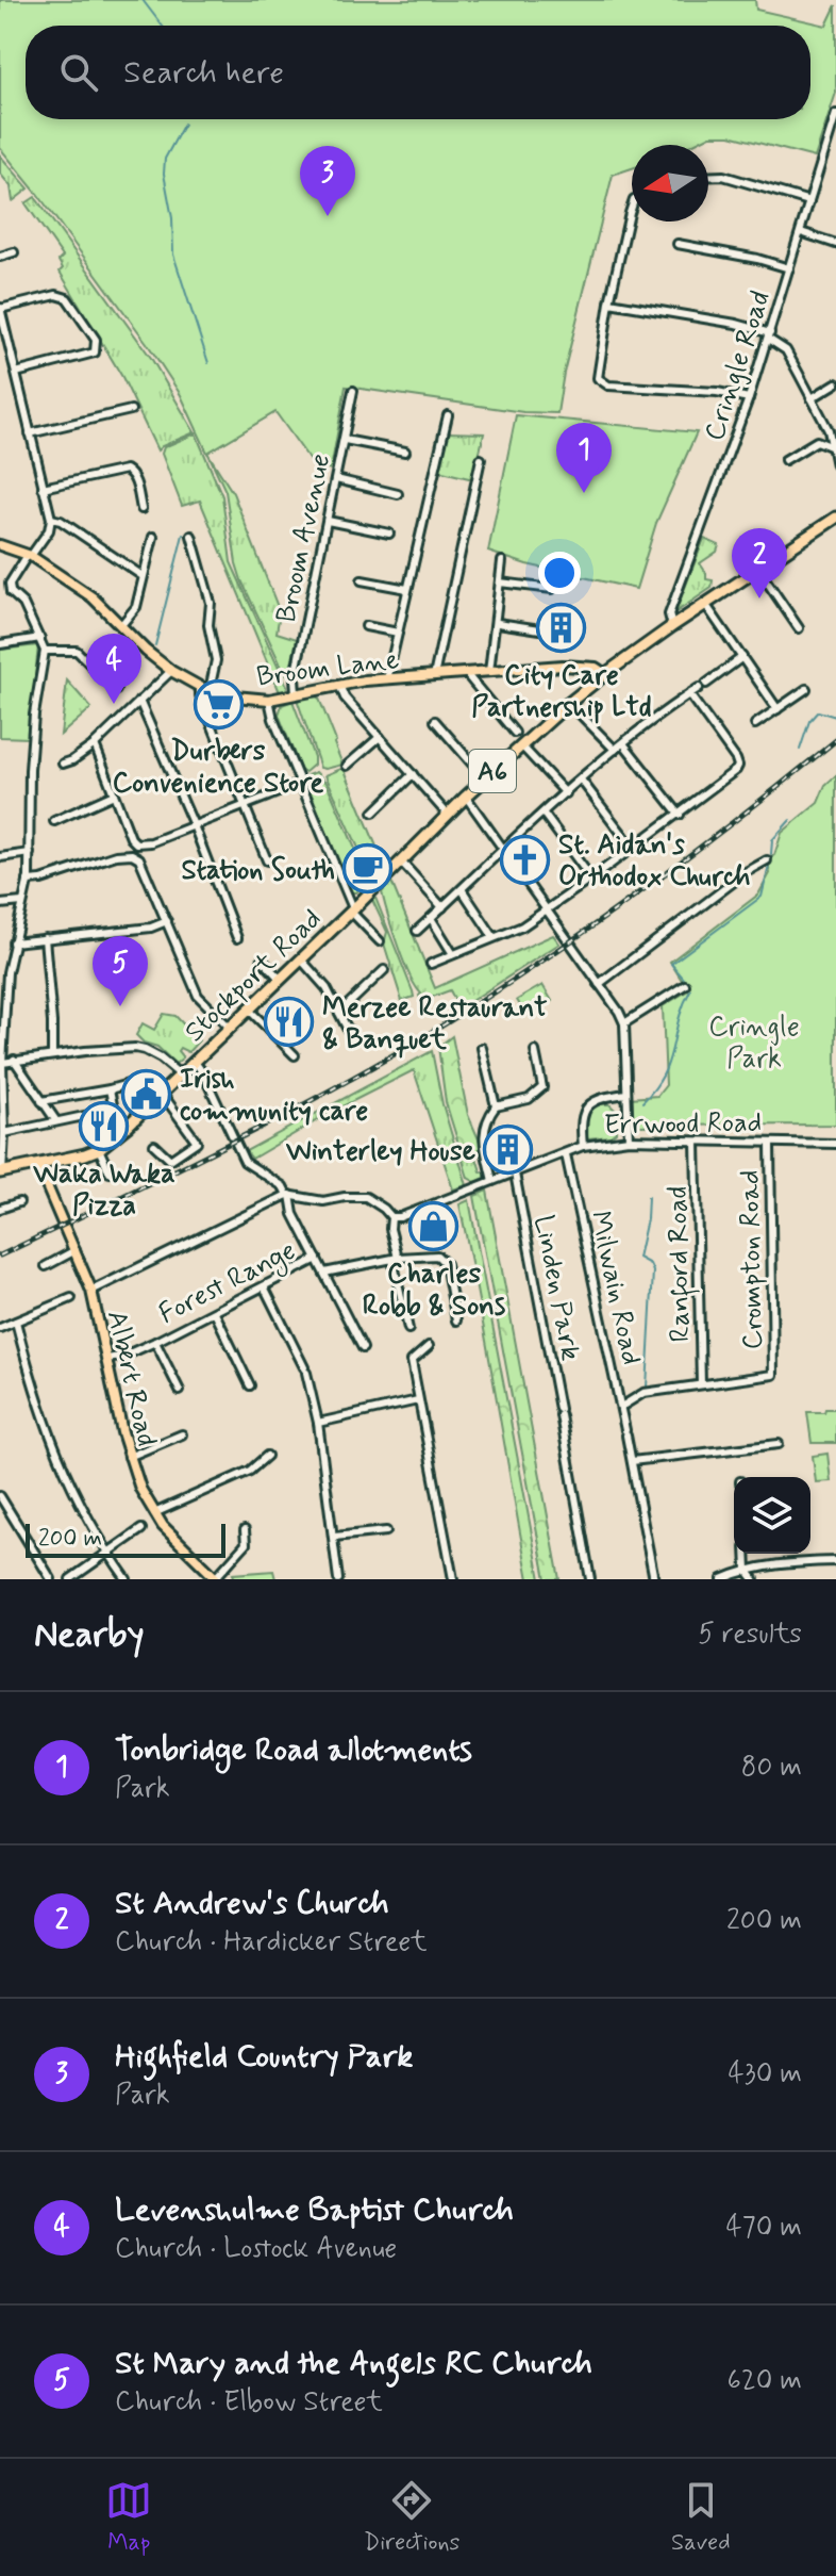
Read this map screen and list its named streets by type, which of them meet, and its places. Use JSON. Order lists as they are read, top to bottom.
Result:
{
  "streets": {
    "highway": ["A6", "Stockport Road"],
    "main road": ["Broom Lane", "Albert Road"],
    "street": [
      "Cringle Road",
      "Broom Avenue",
      "Errwood Road",
      "Crompton Road",
      "Ranford Road",
      "Forest Range",
      "Linden Park",
      "Milwain Road"
    ]
  },
  "crossings": [
    ["Cringle Road", "Stockport Road"],
    ["Broom Avenue", "Broom Lane"],
    ["Broom Lane", "Stockport Road"],
    ["Stockport Road", "Albert Road"],
    ["Errwood Road", "Crompton Road"],
    ["Errwood Road", "Ranford Road"],
    ["Errwood Road", "Linden Park"],
    ["Errwood Road", "Milwain Road"],
    ["Crompton Road", "Ranford Road"],
    ["Forest Range", "Albert Road"]
  ],
  "parks": ["Cringle Park"],
  "places": {
    "building": ["City Care Partnership Ltd", "Winterley House"],
    "supermarket": ["Durbers Convenience Store"],
    "church": ["St. Aidan's Orthodox Church"],
    "cafe": ["Station South"],
    "restaurant": ["Merzee Restaurant & Banquet", "Waka Waka Pizza"],
    "public building": ["Irish community care"],
    "shop": ["Charles Robb & Sons"]
  },
  "scale_bar": "200 m",
  "north": "left",
  "page": {
    "search": "Search here",
    "pins": [
      "3",
      "1",
      "2",
      "4",
      "5"
    ],
    "scale": "200 m",
    "heading": ["Nearby", "5 results"],
    "list": [
      {
        "mark": "1",
        "name": "Tonbridge Road allotments",
        "note": "Park",
        "value": "80 m"
      },
      {
        "mark": "2",
        "name": "St Andrew's Church",
        "note": "Church · Hardicker Street",
        "value": "200 m"
      },
      {
        "mark": "3",
        "name": "Highfield Country Park",
        "note": "Park",
        "value": "430 m"
      },
      {
        "mark": "4",
        "name": "Levenshulme Baptist Church",
        "note": "Church · Lostock Avenue",
        "value": "470 m"
      },
      {
        "mark": "5",
        "name": "St Mary and the Angels RC Church",
        "note": "Church · Elbow Street",
        "value": "620 m"
      }
    ],
    "nav": ["Map", "Directions", "Saved"]
  }
}
